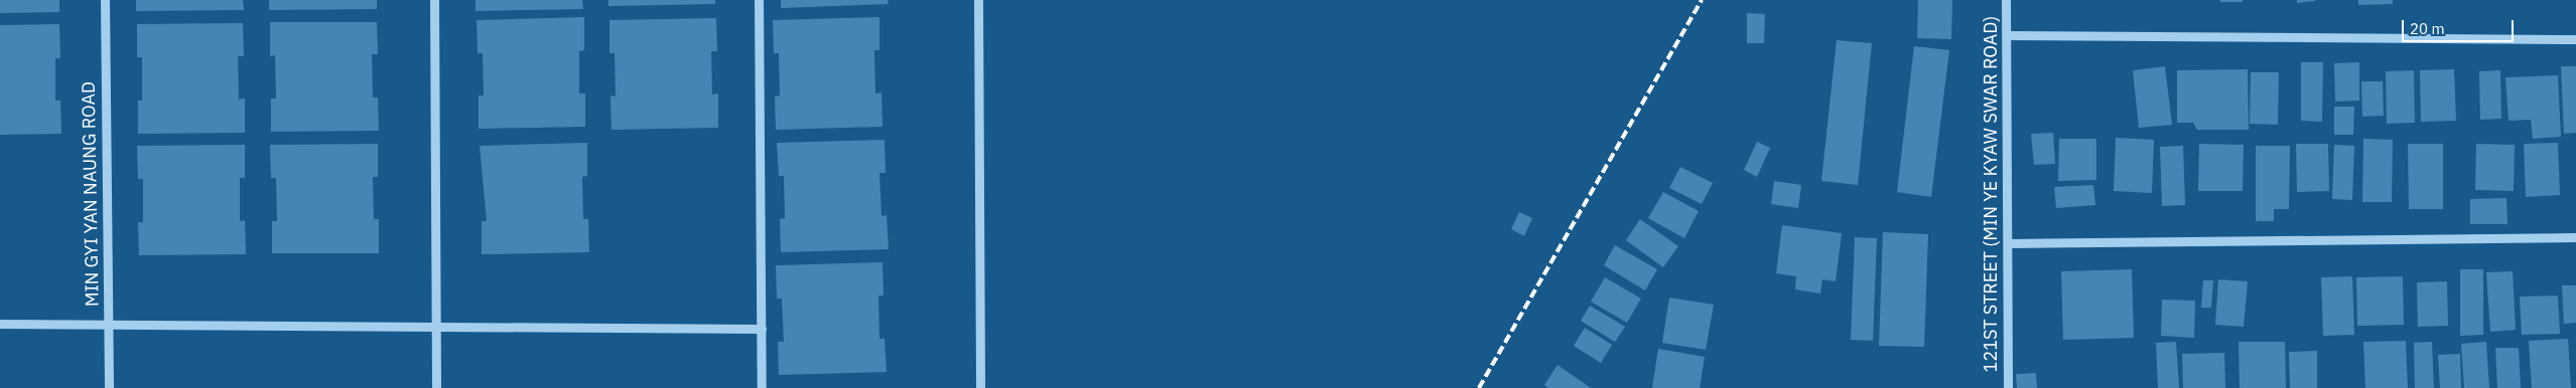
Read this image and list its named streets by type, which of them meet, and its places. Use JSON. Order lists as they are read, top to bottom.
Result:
{
  "streets": {
    "street": ["MIN GYI YAN NAUNG ROAD", "121ST STREET (MIN YE KYAW SWAR ROAD)"]
  },
  "scale_bar": "20 m"
}
